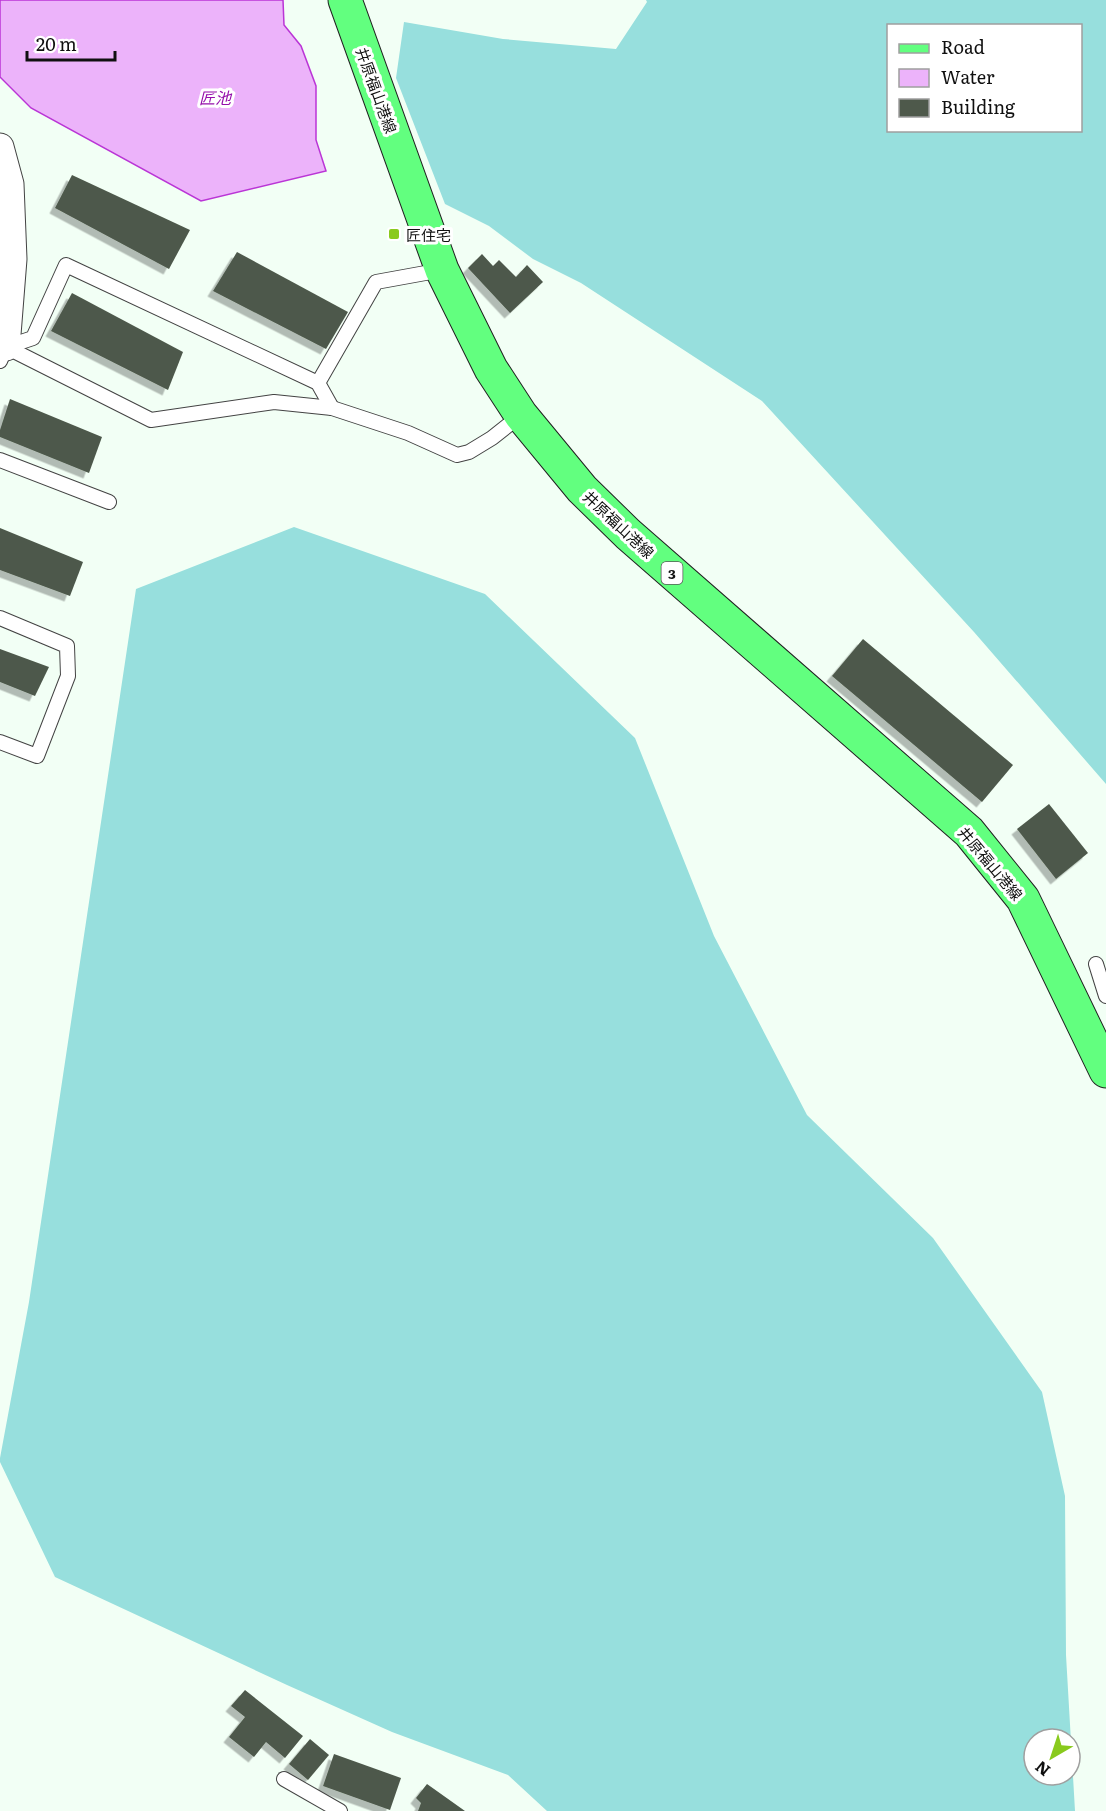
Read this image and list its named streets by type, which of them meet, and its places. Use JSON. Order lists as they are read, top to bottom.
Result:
{
  "streets": {
    "main road": ["井原福山港線", "3"]
  },
  "water": ["匠池"],
  "places": {
    "transit": ["匠住宅"]
  },
  "legend": ["Road", "Water", "Building"],
  "scale_bar": "20 m",
  "north": "bottom left"
}
